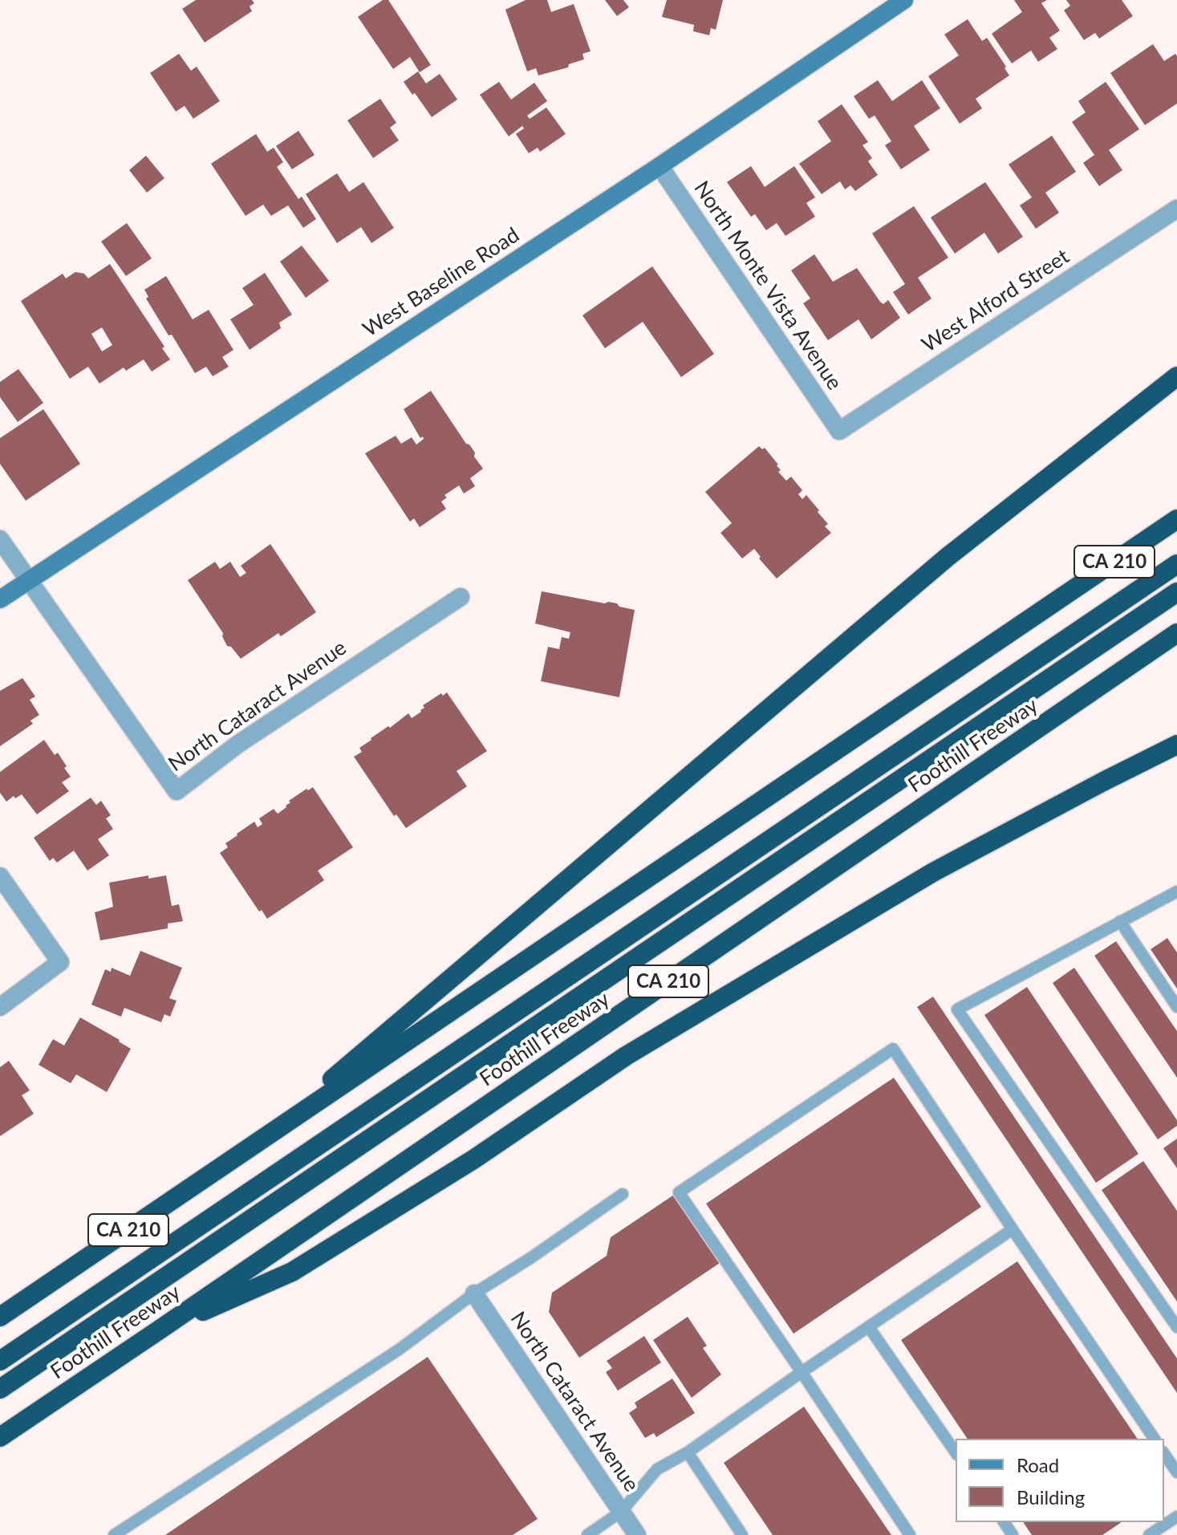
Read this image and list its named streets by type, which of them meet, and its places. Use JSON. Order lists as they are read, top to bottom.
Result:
{
  "streets": {
    "highway": ["CA 210", "Foothill Freeway"],
    "main road": ["West Baseline Road"],
    "street": ["North Monte Vista Avenue", "West Alford Street", "North Cataract Avenue"]
  },
  "crossings": [
    ["West Baseline Road", "North Monte Vista Avenue"],
    ["West Baseline Road", "North Cataract Avenue"],
    ["North Monte Vista Avenue", "West Alford Street"]
  ],
  "legend": ["Road", "Building"]
}
